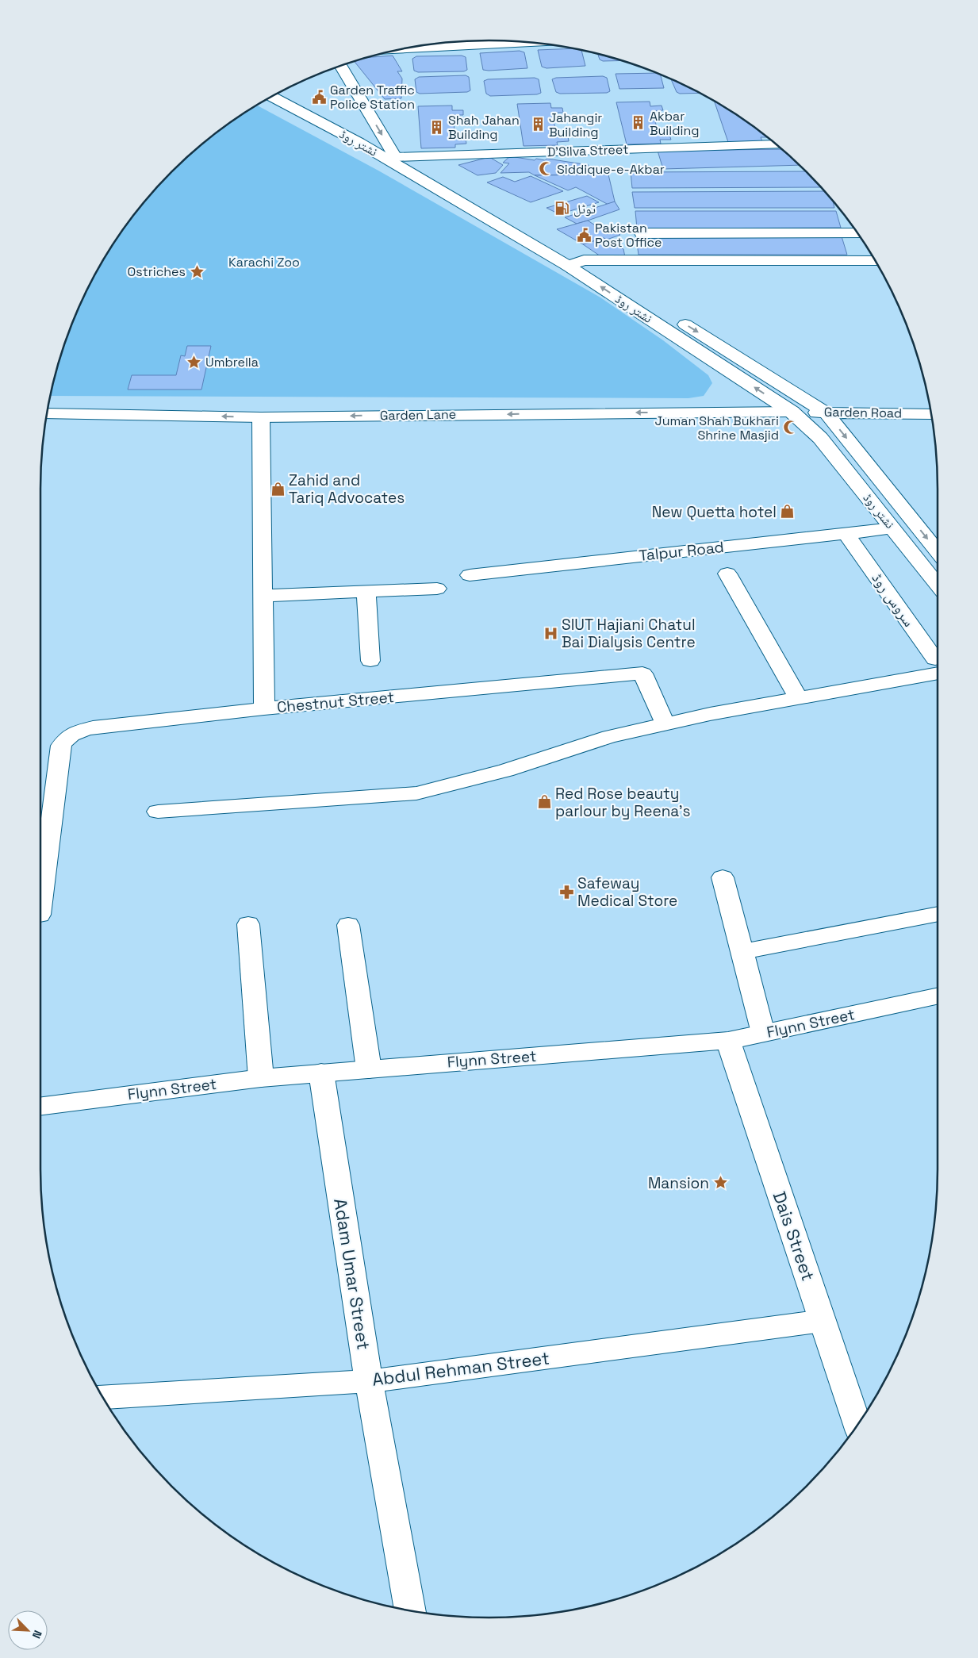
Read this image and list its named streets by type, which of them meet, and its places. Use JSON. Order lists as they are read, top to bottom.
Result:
{
  "streets": {
    "street": [
      "نشتر روڈ",
      "D'Silva Street",
      "Garden Road",
      "Garden Lane",
      "Talpur Road",
      "سروس روڈ",
      "Chestnut Street",
      "Flynn Street",
      "Dais Street",
      "Adam Umar Street",
      "Abdul Rehman Street"
    ]
  },
  "crossings": [
    ["نشتر روڈ", "D'Silva Street"],
    ["نشتر روڈ", "Garden Road"],
    ["نشتر روڈ", "Garden Lane"],
    ["نشتر روڈ", "Talpur Road"],
    ["Garden Road", "Garden Lane"],
    ["Garden Lane", "Chestnut Street"],
    ["Talpur Road", "سروس روڈ"],
    ["Flynn Street", "Dais Street"],
    ["Flynn Street", "Adam Umar Street"],
    ["Dais Street", "Abdul Rehman Street"],
    ["Adam Umar Street", "Abdul Rehman Street"]
  ],
  "parks": ["Karachi Zoo"],
  "places": {
    "public building": ["Garden Traffic Police Station", "Pakistan Post Office"],
    "building": ["Akbar Building", "Jahangir Building", "Shah Jahan Building"],
    "mosque": ["Siddique-e-Akbar", "Juman Shah Bukhari Shrine Masjid"],
    "fuel station": ["ٹوٹل"],
    "place": ["Ostriches", "Umbrella", "Mansion"],
    "shop": ["Zahid and Tariq Advocates", "New Quetta hotel", "Red Rose beauty parlour by Reena's"],
    "hospital": ["SIUT Hajiani Chatul Bai Dialysis Centre"],
    "pharmacy": ["Safeway Medical Store"]
  },
  "north": "bottom right"
}
